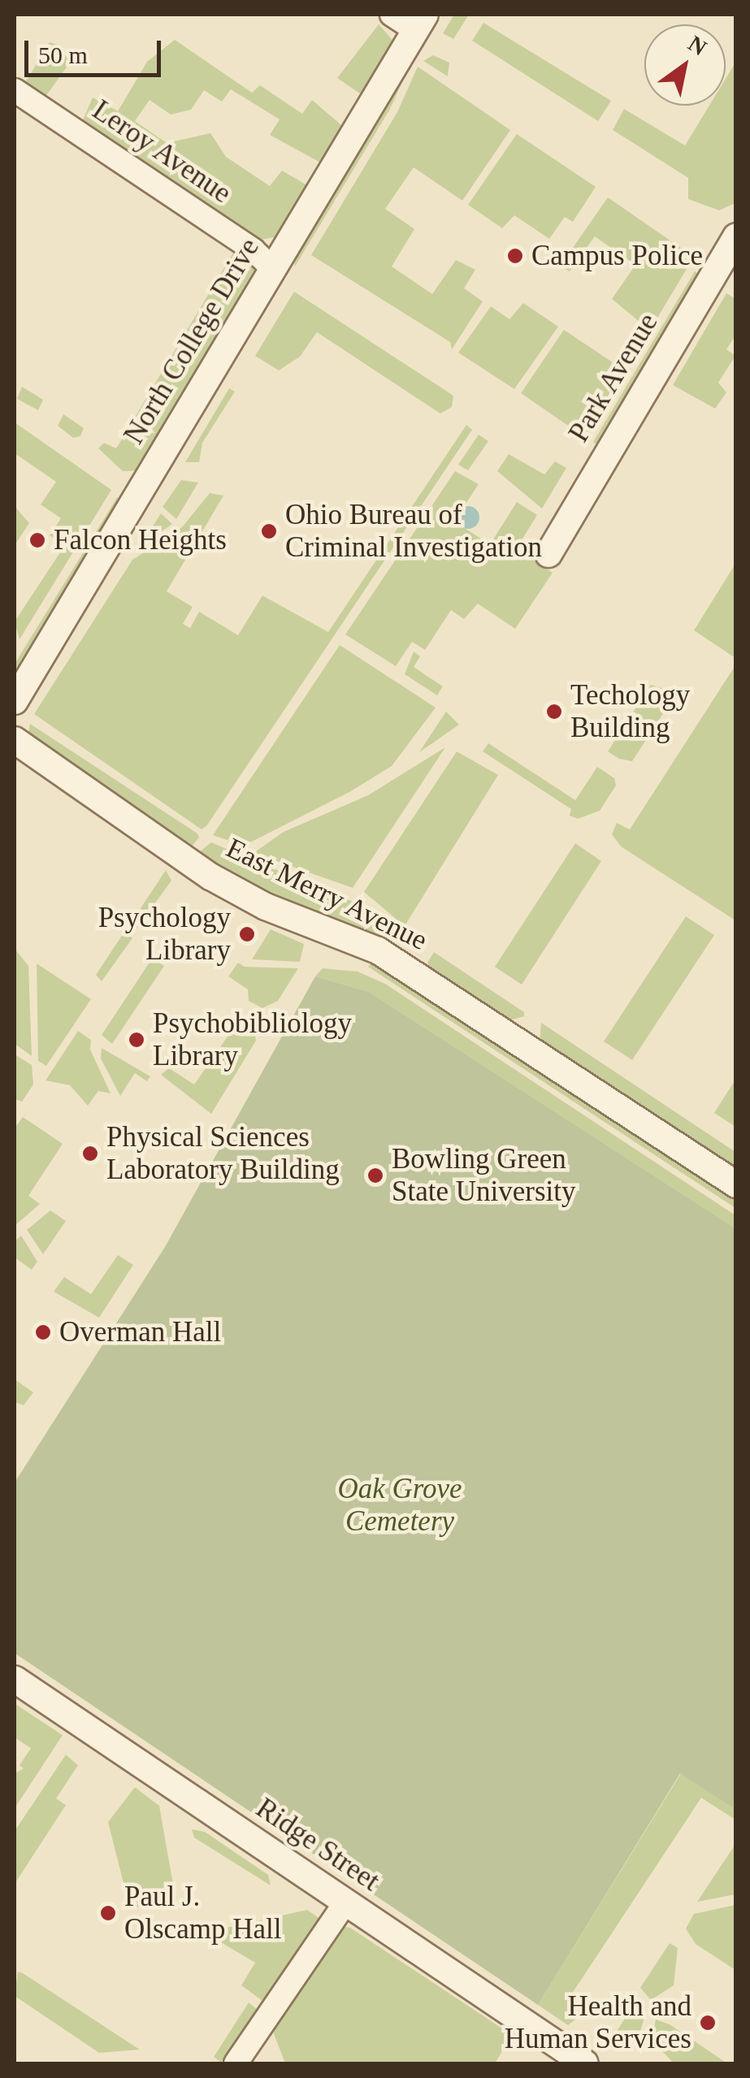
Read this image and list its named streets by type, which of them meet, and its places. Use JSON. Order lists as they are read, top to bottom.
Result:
{
  "streets": {
    "street": [
      "Leroy Avenue",
      "North College Drive",
      "Park Avenue",
      "East Merry Avenue",
      "Ridge Street"
    ]
  },
  "crossings": [
    ["Leroy Avenue", "North College Drive"]
  ],
  "parks": ["Oak Grove Cemetery"],
  "places": [
    "Campus Police",
    "Ohio Bureau of Criminal Investigation",
    "Falcon Heights",
    "Techology Building",
    "Psychology Library",
    "Psychobibliology Library",
    "Physical Sciences Laboratory Building",
    "Bowling Green State University",
    "Overman Hall",
    "Paul J. Olscamp Hall",
    "Health and Human Services"
  ],
  "scale_bar": "50 m",
  "north": "top right"
}
